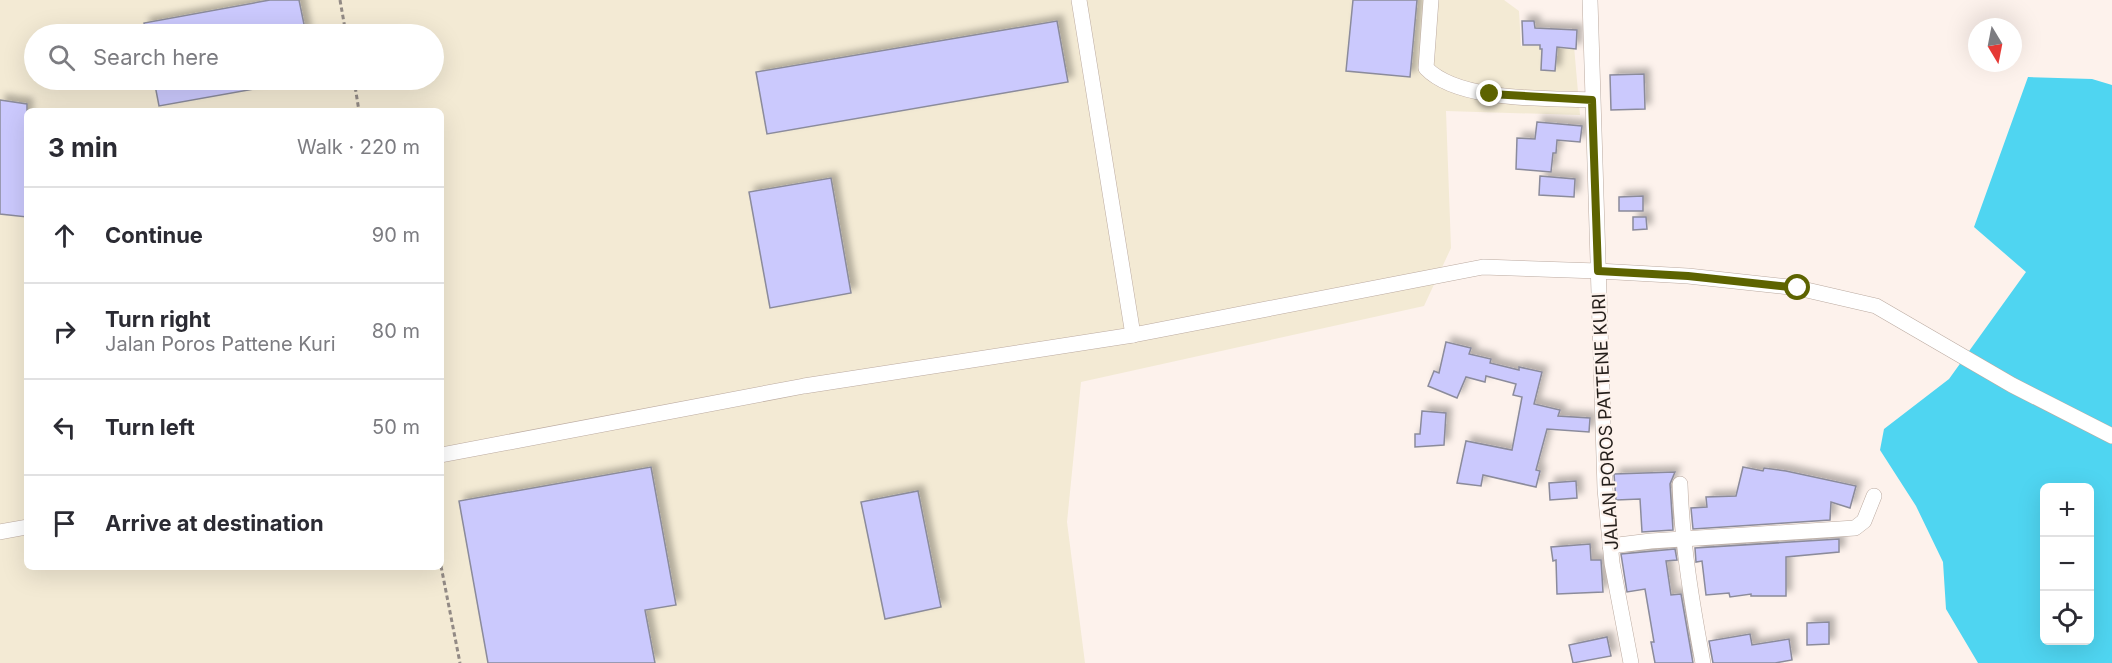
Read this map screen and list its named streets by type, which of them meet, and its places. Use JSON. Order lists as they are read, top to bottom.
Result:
{
  "streets": {
    "street": ["JALAN POROS PATTENE KURI"]
  },
  "north": "bottom",
  "page": {
    "search": "Search here",
    "heading": ["3 min", "Walk · 220 m"],
    "list": [
      ["Continue", "90 m"],
      ["Turn right", "Jalan Poros Pattene Kuri", "80 m"],
      ["Turn left", "50 m"],
      "Arrive at destination"
    ],
    "map_buttons": ["+", "−"]
  }
}
